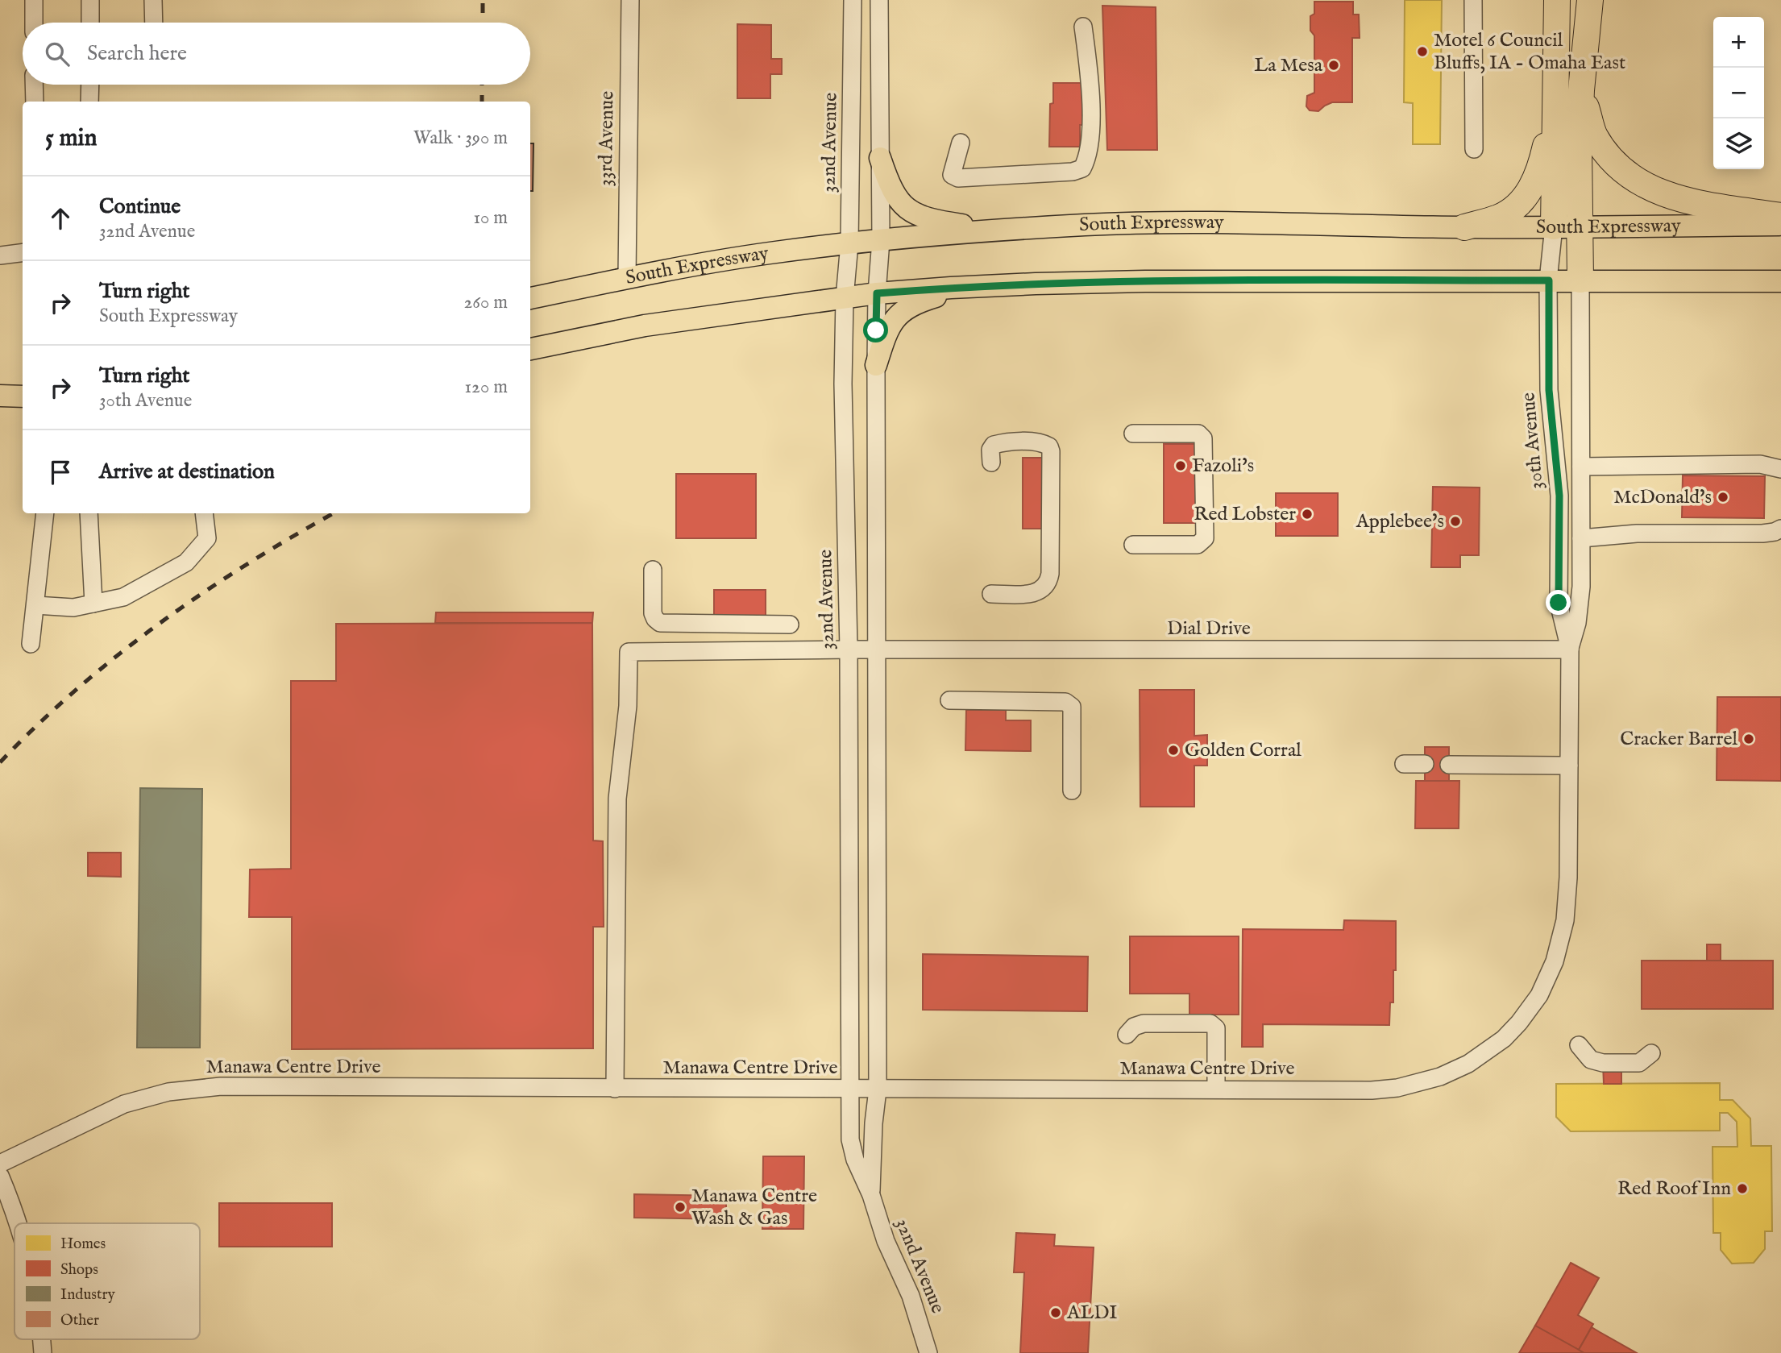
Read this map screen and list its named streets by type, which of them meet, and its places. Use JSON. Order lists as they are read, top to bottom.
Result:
{
  "streets": {
    "main road": ["South Expressway"],
    "street": [
      "33rd Avenue",
      "32nd Avenue",
      "30th Avenue",
      "Dial Drive",
      "Manawa Centre Drive"
    ]
  },
  "crossings": [
    ["33rd Avenue", "South Expressway"],
    ["32nd Avenue", "South Expressway"],
    ["32nd Avenue", "Dial Drive"],
    ["32nd Avenue", "Manawa Centre Drive"],
    ["South Expressway", "30th Avenue"],
    ["30th Avenue", "Dial Drive"],
    ["30th Avenue", "Manawa Centre Drive"],
    ["Dial Drive", "Manawa Centre Drive"]
  ],
  "places": [
    "Motel 6 Council Bluffs, IA - Omaha East",
    "La Mesa",
    "Fazoli's",
    "McDonald's",
    "Red Lobster",
    "Applebee's",
    "Cracker Barrel",
    "Golden Corral",
    "Red Roof Inn",
    "Manawa Centre Wash & Gas",
    "ALDI"
  ],
  "legend": [
    "Homes",
    "Shops",
    "Industry",
    "Other"
  ],
  "page": {
    "map_buttons": ["+", "−"],
    "search": "Search here",
    "heading": ["5 min", "Walk · 390 m"],
    "list": [
      ["Continue", "32nd Avenue", "10 m"],
      ["Turn right", "South Expressway", "260 m"],
      ["Turn right", "30th Avenue", "120 m"],
      "Arrive at destination"
    ]
  }
}
